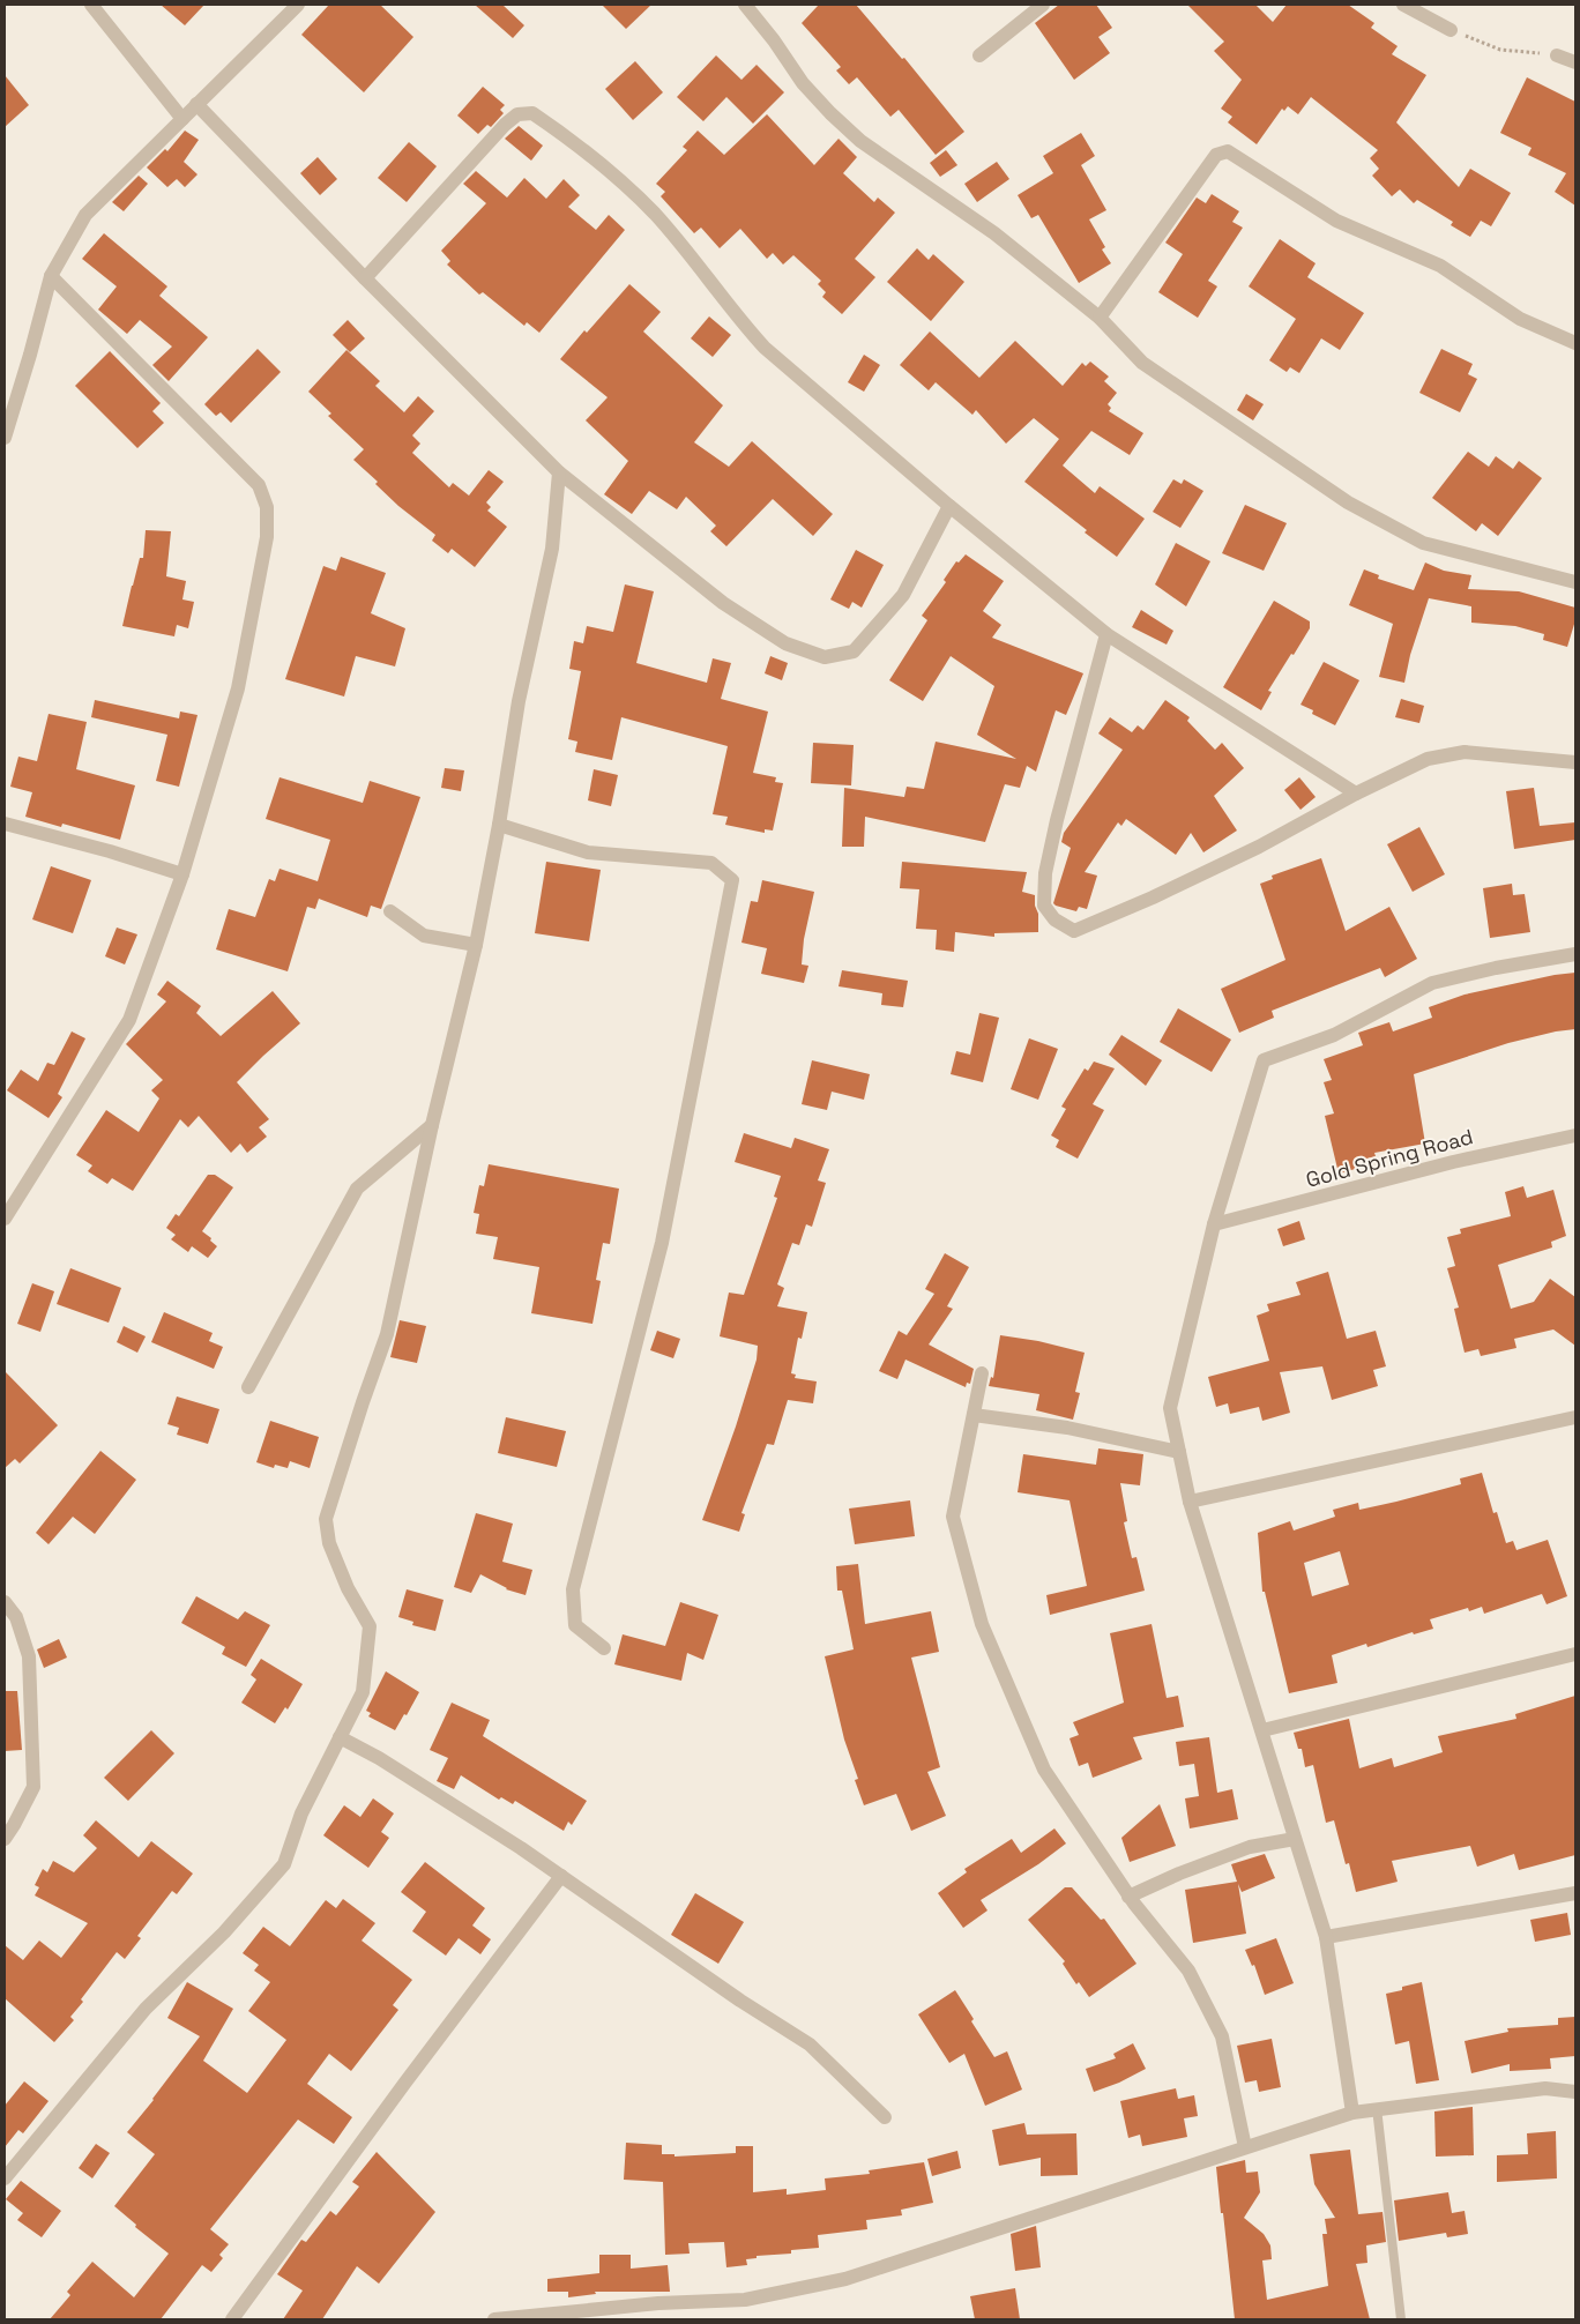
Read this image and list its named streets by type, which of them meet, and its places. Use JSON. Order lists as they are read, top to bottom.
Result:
{
  "streets": {
    "street": ["Gold Spring Road"]
  }
}
